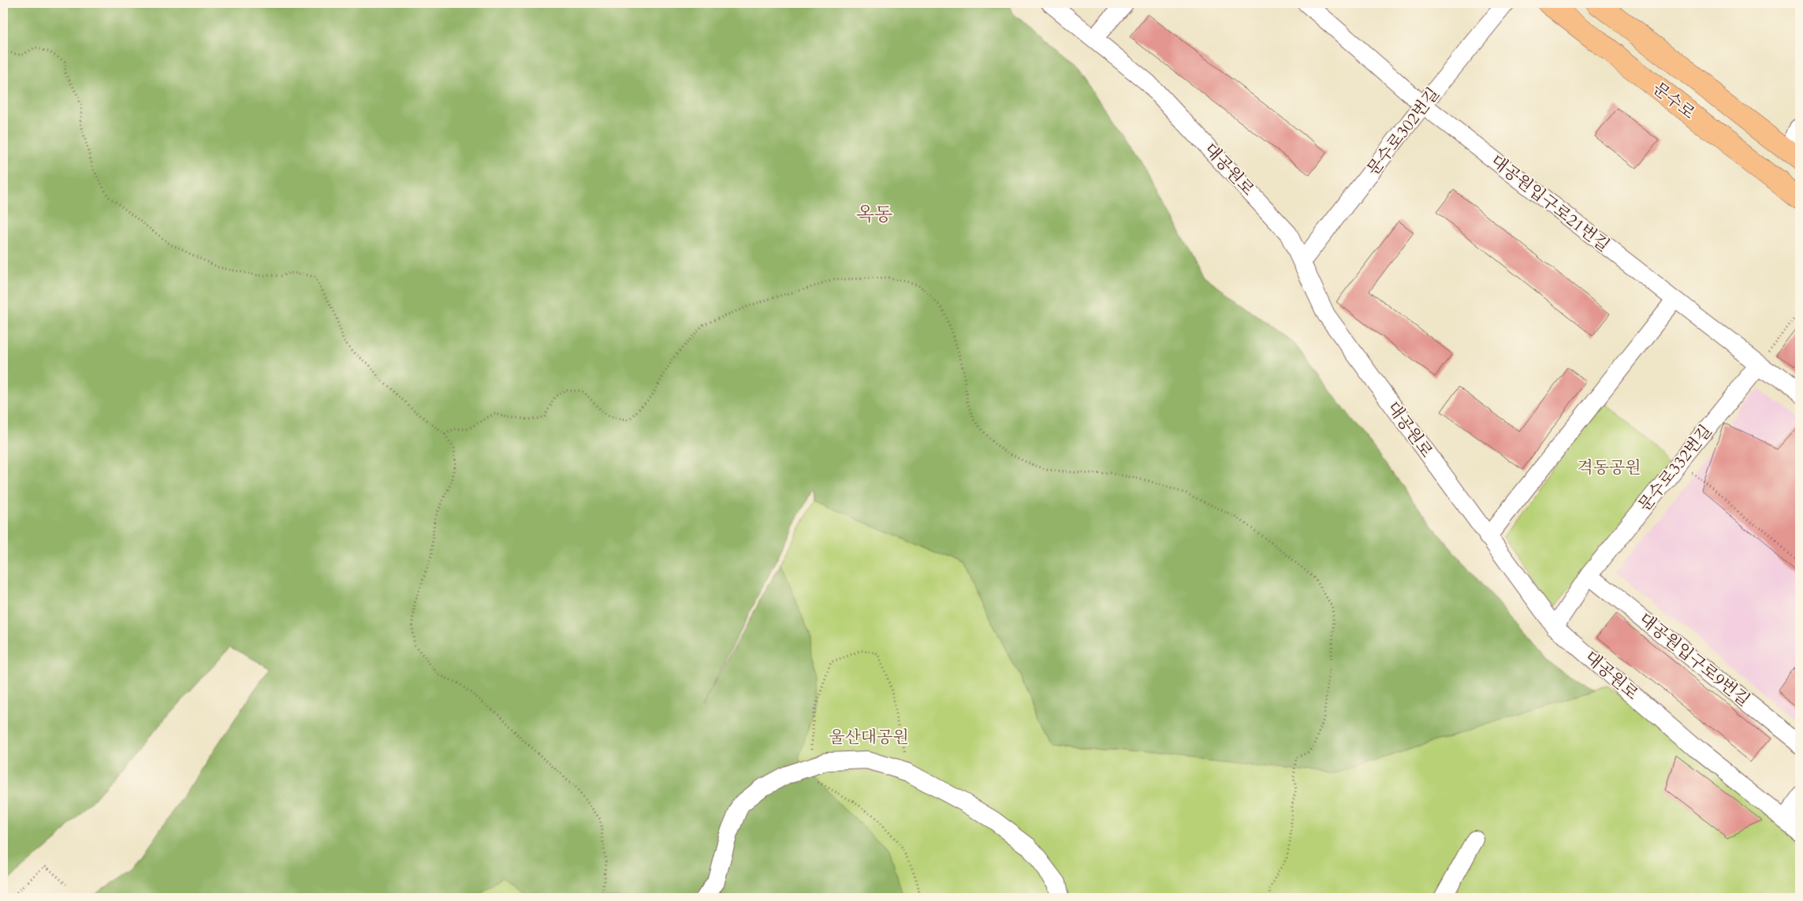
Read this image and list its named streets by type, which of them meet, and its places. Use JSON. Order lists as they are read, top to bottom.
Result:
{
  "streets": {
    "main road": ["문수로"],
    "street": [
      "문수로302번길",
      "대공원로",
      "대공원입구로21번길",
      "문수로332번길",
      "대공원입구로9번길"
    ]
  },
  "crossings": [
    ["문수로302번길", "대공원로"],
    ["문수로302번길", "대공원입구로21번길"],
    ["대공원로", "문수로332번길"],
    ["대공원입구로21번길", "문수로332번길"],
    ["문수로332번길", "대공원입구로9번길"]
  ],
  "districts": ["옥동"],
  "parks": ["격동공원", "울산대공원"]
}
